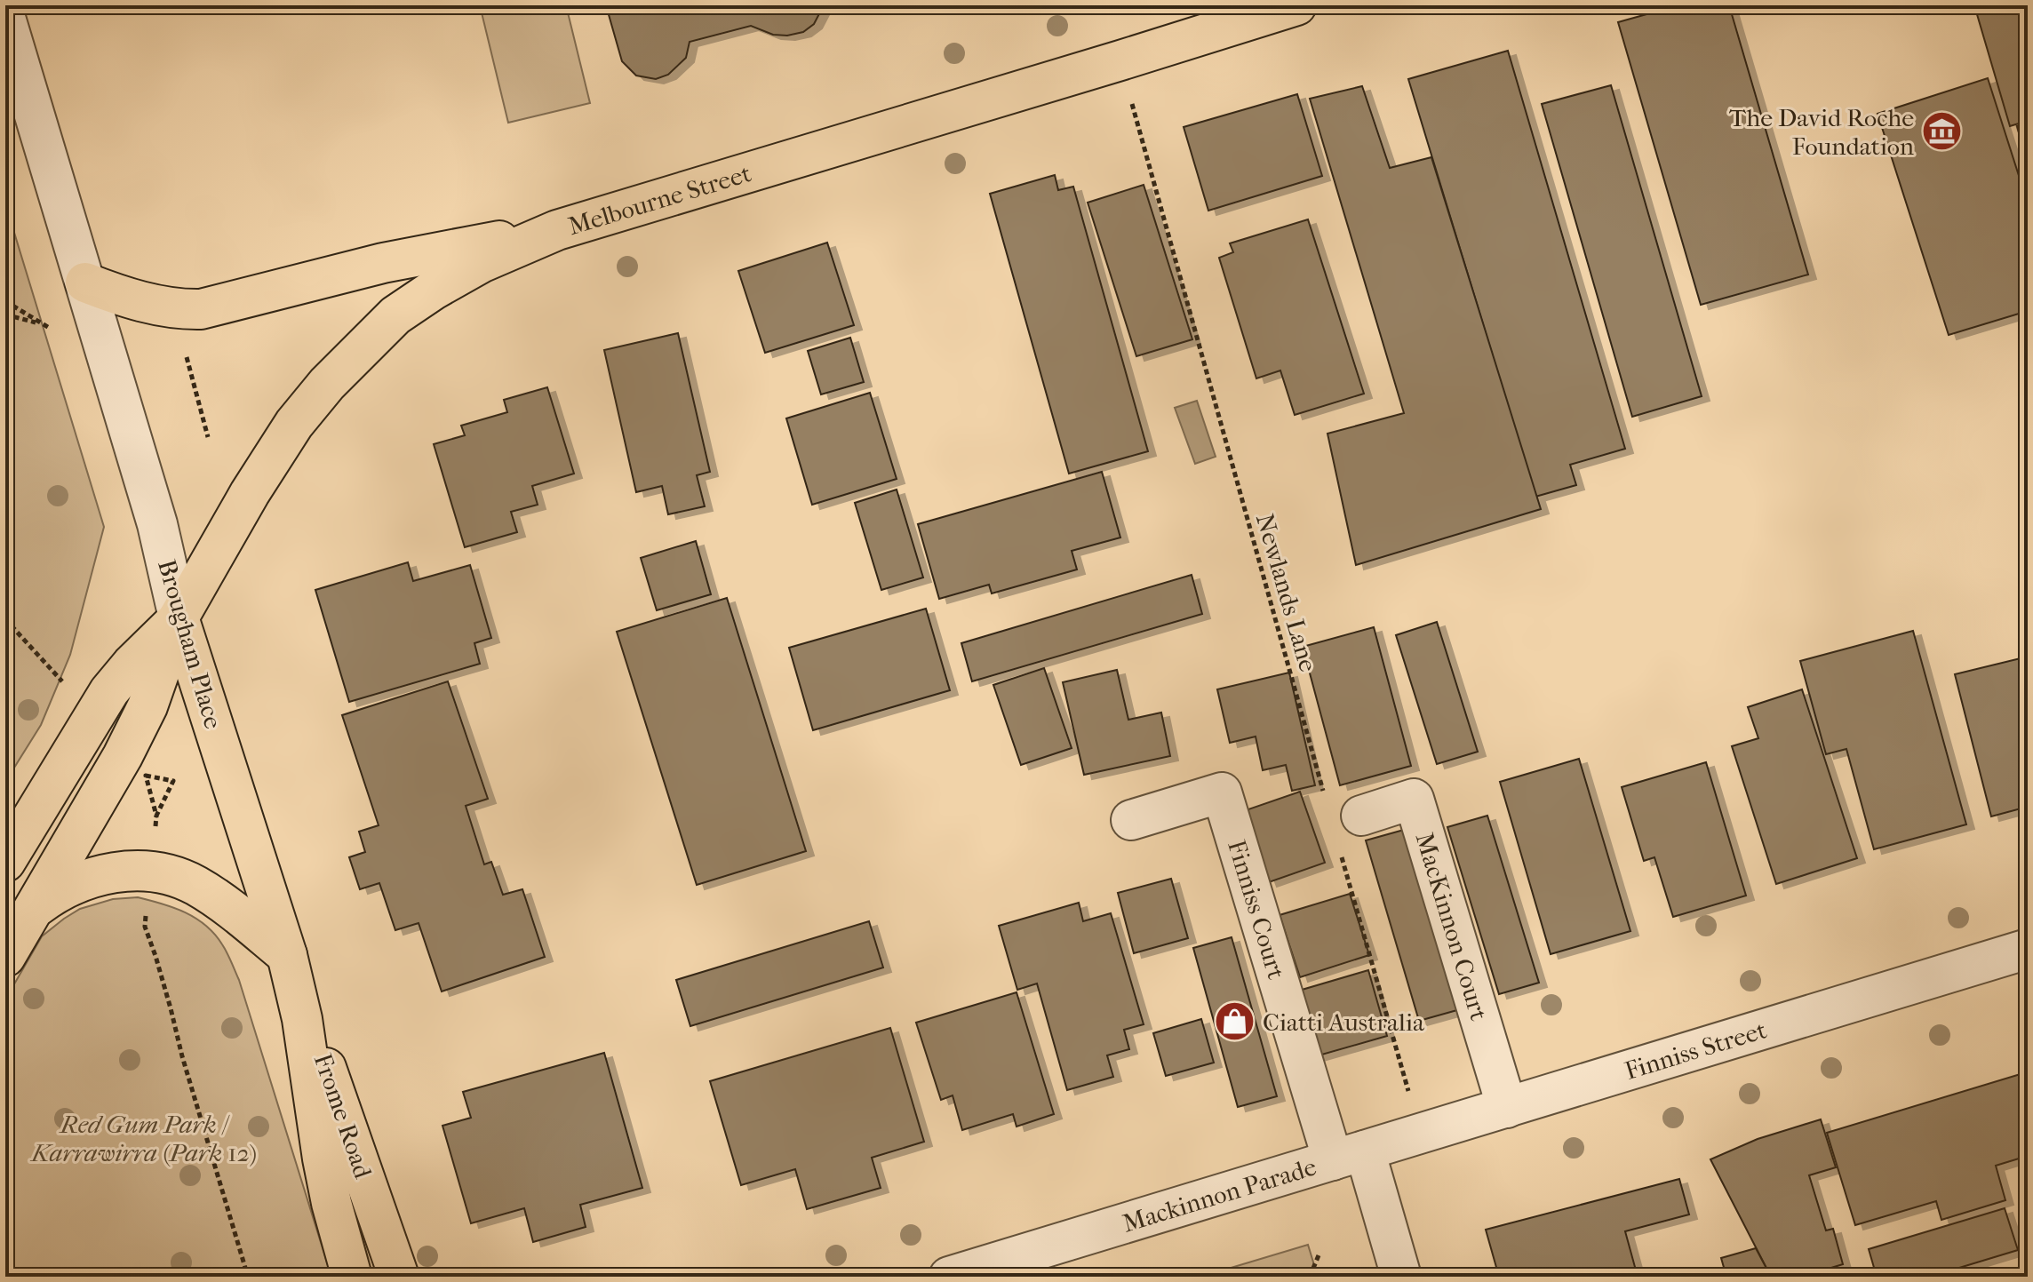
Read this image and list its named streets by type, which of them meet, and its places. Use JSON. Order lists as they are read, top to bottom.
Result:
{
  "streets": {
    "main road": ["Melbourne Street", "Brougham Place", "Frome Road"],
    "street": [
      "Finniss Court",
      "MacKinnon Court",
      "Finniss Street",
      "Mackinnon Parade"
    ],
    "path": ["Newlands Lane"]
  },
  "crossings": [
    ["Melbourne Street", "Newlands Lane"],
    ["Melbourne Street", "Brougham Place"],
    ["Brougham Place", "Frome Road"],
    ["Finniss Court", "Finniss Street"],
    ["Finniss Court", "Mackinnon Parade"],
    ["MacKinnon Court", "Finniss Street"],
    ["Finniss Street", "Mackinnon Parade"]
  ],
  "parks": ["Red Gum Park / Karrawirra (Park 12)"],
  "places": {
    "museum": ["The David Roche Foundation"],
    "shop": ["Ciatti Australia"]
  }
}
